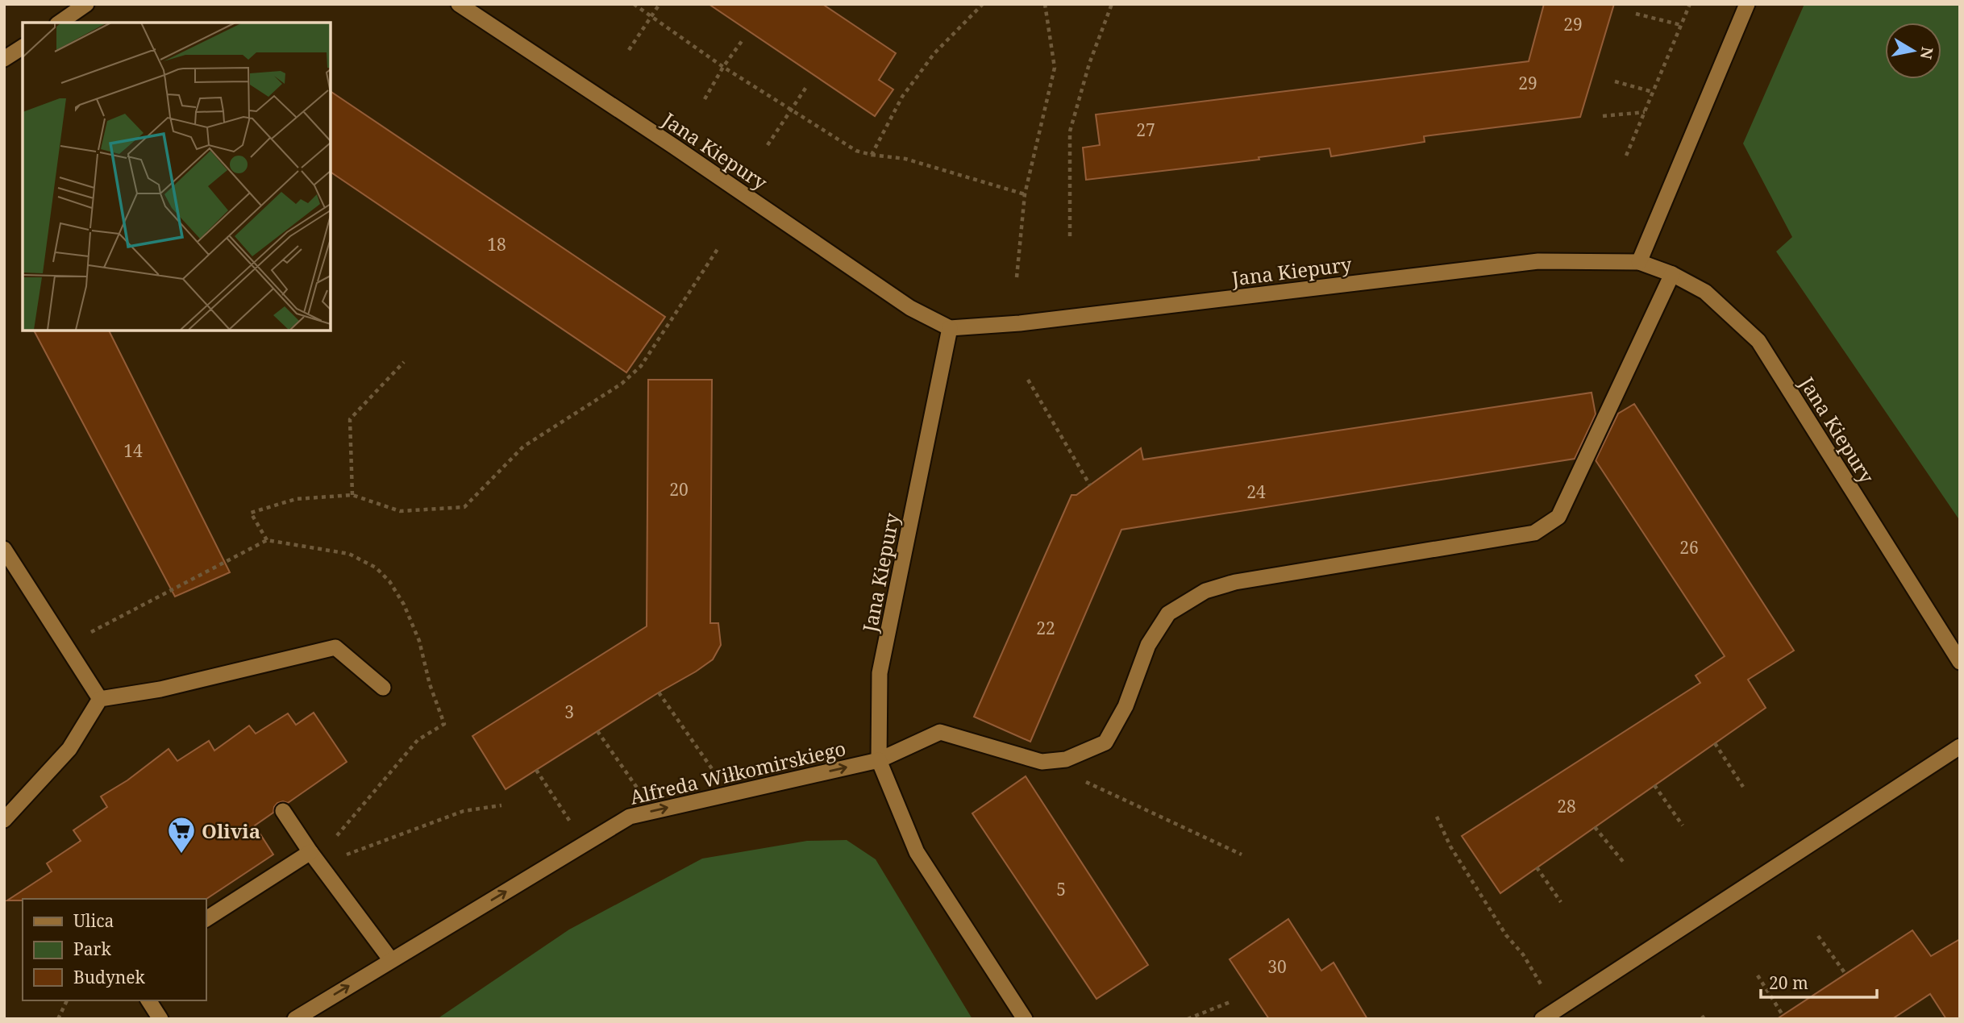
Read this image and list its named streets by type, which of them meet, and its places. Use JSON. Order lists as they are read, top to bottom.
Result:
{
  "streets": {
    "street": ["Jana Kiepury", "Alfreda Wiłkomirskiego"]
  },
  "crossings": [
    ["Jana Kiepury", "Alfreda Wiłkomirskiego"]
  ],
  "one_way": ["Alfreda Wiłkomirskiego"],
  "places": {
    "supermarket": ["Olivia"]
  },
  "house_numbers": [
    "29",
    "29",
    "27",
    "18",
    "14",
    "20",
    "24",
    "26",
    "22",
    "3",
    "28",
    "5",
    "30"
  ],
  "legend": ["Ulica", "Park", "Budynek"],
  "scale_bar": "20 m",
  "north": "right"
}
